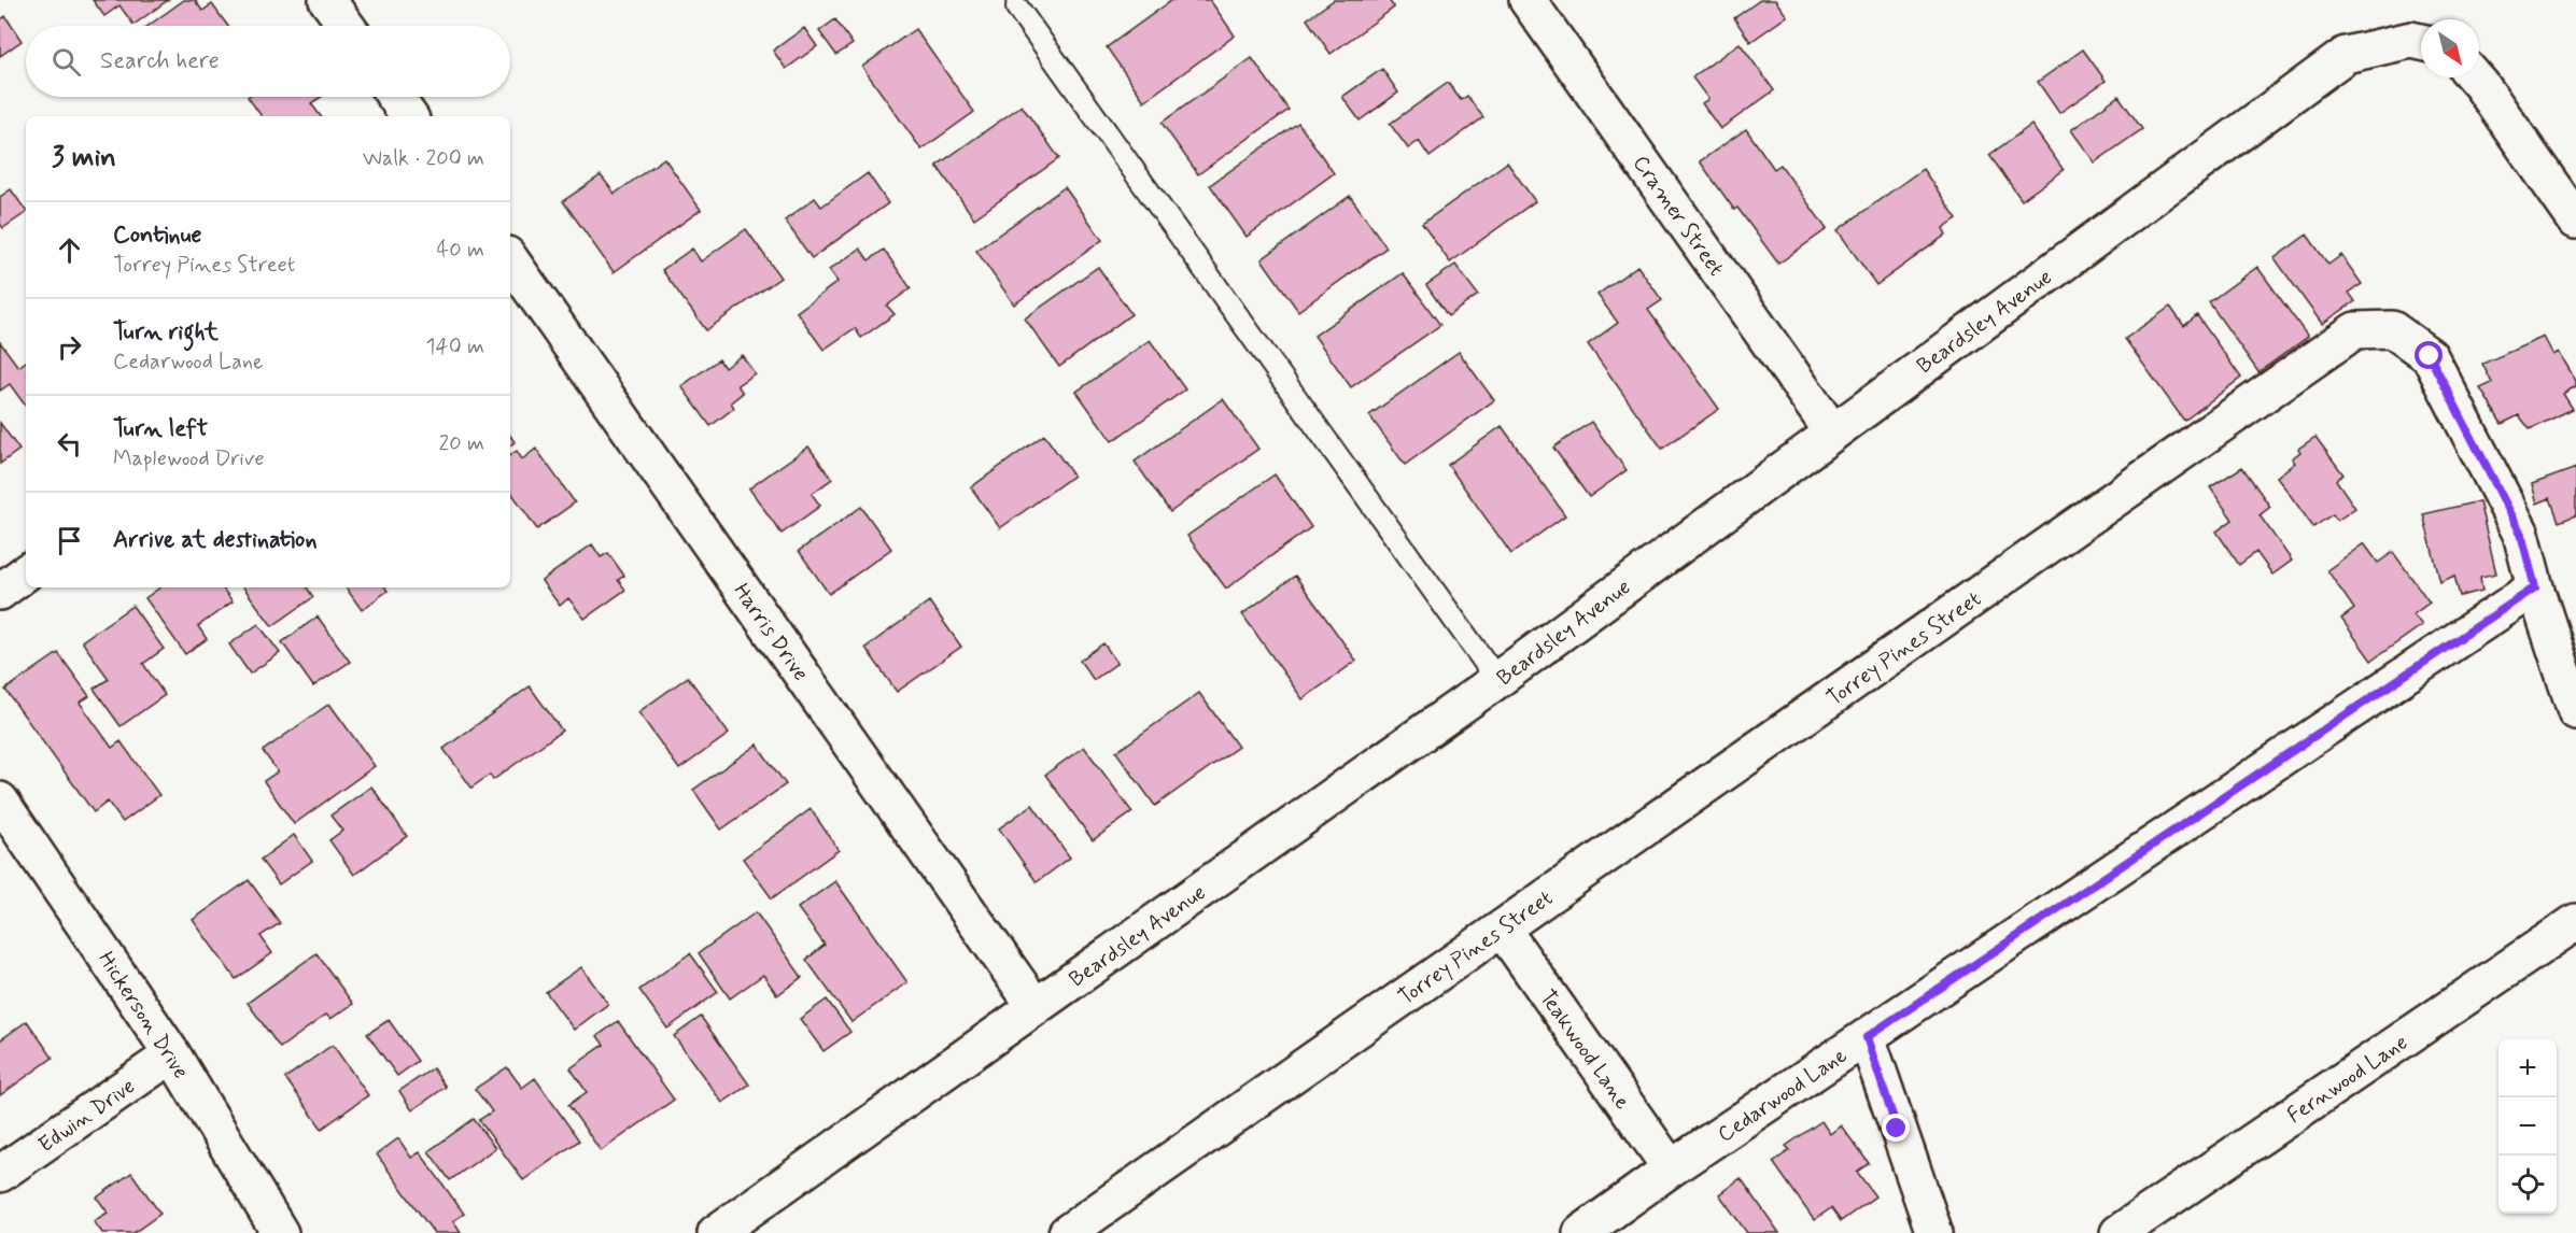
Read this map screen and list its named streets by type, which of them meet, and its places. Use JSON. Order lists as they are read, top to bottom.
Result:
{
  "streets": {
    "street": [
      "Cramer Street",
      "Beardsley Avenue",
      "Harris Drive",
      "Torrey Pines Street",
      "Hickerson Drive",
      "Teakwood Lane",
      "Fernwood Lane",
      "Cedarwood Lane",
      "Edwin Drive"
    ]
  },
  "crossings": [
    ["Cramer Street", "Beardsley Avenue"],
    ["Beardsley Avenue", "Harris Drive"],
    ["Torrey Pines Street", "Teakwood Lane"],
    ["Torrey Pines Street", "Cedarwood Lane"],
    ["Hickerson Drive", "Edwin Drive"],
    ["Teakwood Lane", "Cedarwood Lane"]
  ],
  "north": "bottom right",
  "page": {
    "search": "Search here",
    "heading": ["3 min", "Walk · 200 m"],
    "list": [
      ["Continue", "Torrey Pines Street", "40 m"],
      ["Turn right", "Cedarwood Lane", "140 m"],
      ["Turn left", "Maplewood Drive", "20 m"],
      "Arrive at destination"
    ],
    "map_buttons": ["+", "−"]
  }
}
